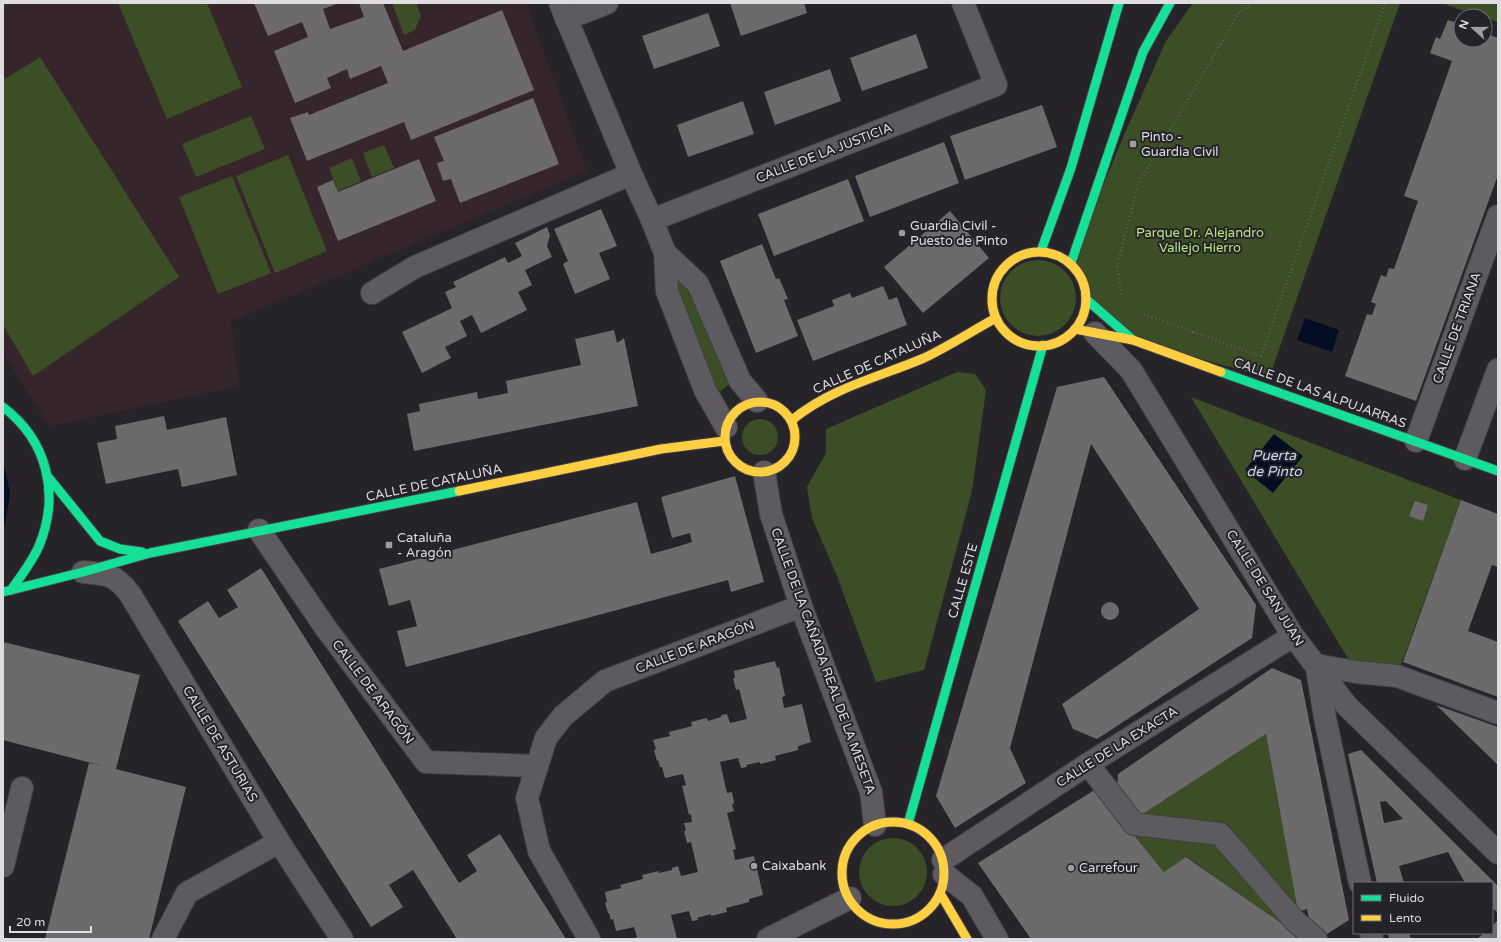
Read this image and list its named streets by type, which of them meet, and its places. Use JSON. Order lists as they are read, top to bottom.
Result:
{
  "streets": {
    "main road": ["CALLE DE CATALUÑA", "CALLE DE LAS ALPUJARRAS", "CALLE ESTE"],
    "street": [
      "CALLE DE LA JUSTICIA",
      "CALLE DE TRIANA",
      "CALLE DE SAN JUAN",
      "CALLE DE ARAGÓN",
      "CALLE DE LA CAÑADA REAL DE LA MESETA",
      "CALLE DE ASTURIAS",
      "CALLE DE LA EXACTA"
    ]
  },
  "crossings": [
    ["CALLE DE TRIANA", "CALLE DE LAS ALPUJARRAS"],
    ["CALLE DE CATALUÑA", "CALLE ESTE"],
    ["CALLE DE CATALUÑA", "CALLE DE SAN JUAN"],
    ["CALLE DE CATALUÑA", "CALLE DE ARAGÓN"],
    ["CALLE DE CATALUÑA", "CALLE DE LA CAÑADA REAL DE LA MESETA"],
    ["CALLE ESTE", "CALLE DE SAN JUAN"],
    ["CALLE ESTE", "CALLE DE LA CAÑADA REAL DE LA MESETA"],
    ["CALLE ESTE", "CALLE DE LA EXACTA"],
    ["CALLE DE SAN JUAN", "CALLE DE LA EXACTA"],
    ["CALLE DE ARAGÓN", "CALLE DE LA CAÑADA REAL DE LA MESETA"],
    ["CALLE DE LA CAÑADA REAL DE LA MESETA", "CALLE DE LA EXACTA"]
  ],
  "water": ["Puerta de Pinto"],
  "parks": ["Parque Dr. Alejandro Vallejo Hierro"],
  "places": {
    "transit": ["Pinto - Guardia Civil", "Cataluña - Aragón"],
    "other": ["Guardia Civil - Puesto de Pinto", "Caixabank", "Carrefour"]
  },
  "legend": ["Fluido", "Lento"],
  "scale_bar": "20 m",
  "north": "left"
}
